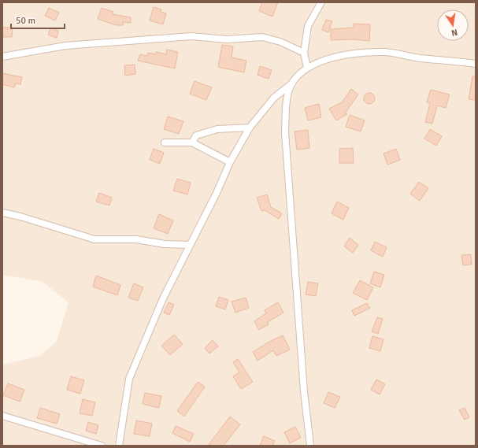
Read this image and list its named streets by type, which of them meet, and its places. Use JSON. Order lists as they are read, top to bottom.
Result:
{
  "scale_bar": "50 m",
  "north": "bottom"
}
